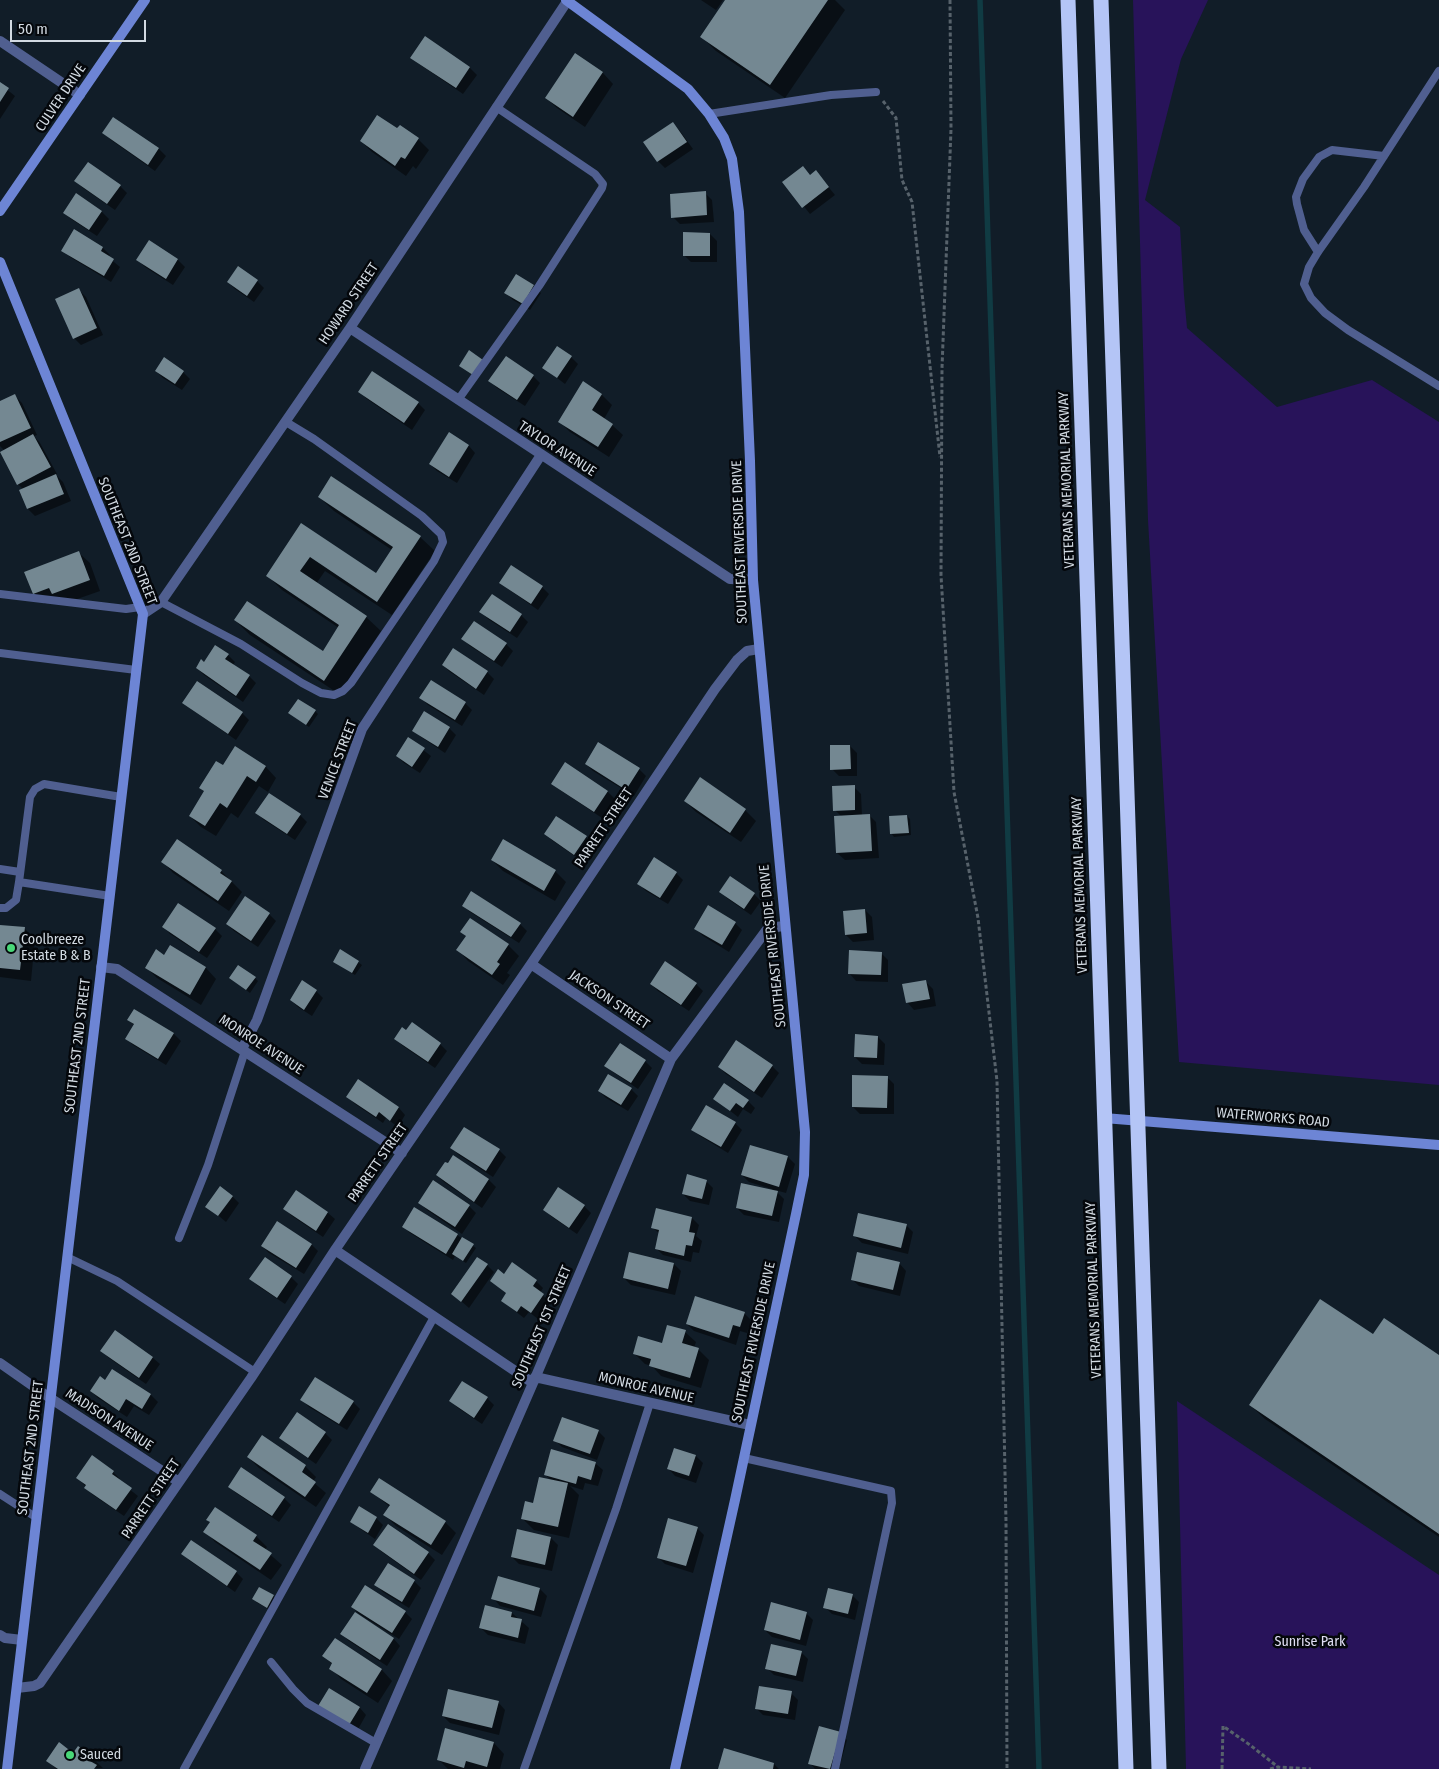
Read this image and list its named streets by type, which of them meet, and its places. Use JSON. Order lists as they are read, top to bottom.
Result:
{
  "streets": {
    "highway": ["VETERANS MEMORIAL PARKWAY"],
    "street": [
      "CULVER DRIVE",
      "HOWARD STREET",
      "TAYLOR AVENUE",
      "SOUTHEAST 2ND STREET",
      "SOUTHEAST RIVERSIDE DRIVE",
      "VENICE STREET",
      "PARRETT STREET",
      "JACKSON STREET",
      "MONROE AVENUE",
      "WATERWORKS ROAD",
      "SOUTHEAST 1ST STREET",
      "MADISON AVENUE"
    ]
  },
  "crossings": [
    ["HOWARD STREET", "TAYLOR AVENUE"],
    ["HOWARD STREET", "SOUTHEAST 2ND STREET"],
    ["HOWARD STREET", "SOUTHEAST RIVERSIDE DRIVE"],
    ["TAYLOR AVENUE", "SOUTHEAST RIVERSIDE DRIVE"],
    ["TAYLOR AVENUE", "VENICE STREET"],
    ["VETERANS MEMORIAL PARKWAY", "WATERWORKS ROAD"],
    ["SOUTHEAST 2ND STREET", "PARRETT STREET"],
    ["SOUTHEAST 2ND STREET", "MONROE AVENUE"],
    ["SOUTHEAST 2ND STREET", "MADISON AVENUE"],
    ["SOUTHEAST RIVERSIDE DRIVE", "PARRETT STREET"],
    ["SOUTHEAST RIVERSIDE DRIVE", "MONROE AVENUE"],
    ["SOUTHEAST RIVERSIDE DRIVE", "SOUTHEAST 1ST STREET"],
    ["VENICE STREET", "MONROE AVENUE"],
    ["PARRETT STREET", "JACKSON STREET"],
    ["PARRETT STREET", "MONROE AVENUE"],
    ["PARRETT STREET", "MADISON AVENUE"],
    ["JACKSON STREET", "SOUTHEAST 1ST STREET"],
    ["MONROE AVENUE", "SOUTHEAST 1ST STREET"]
  ],
  "parks": ["Sunrise Park"],
  "places": ["Coolbreeze Estate B & B", "Sauced"],
  "scale_bar": "50 m"
}
